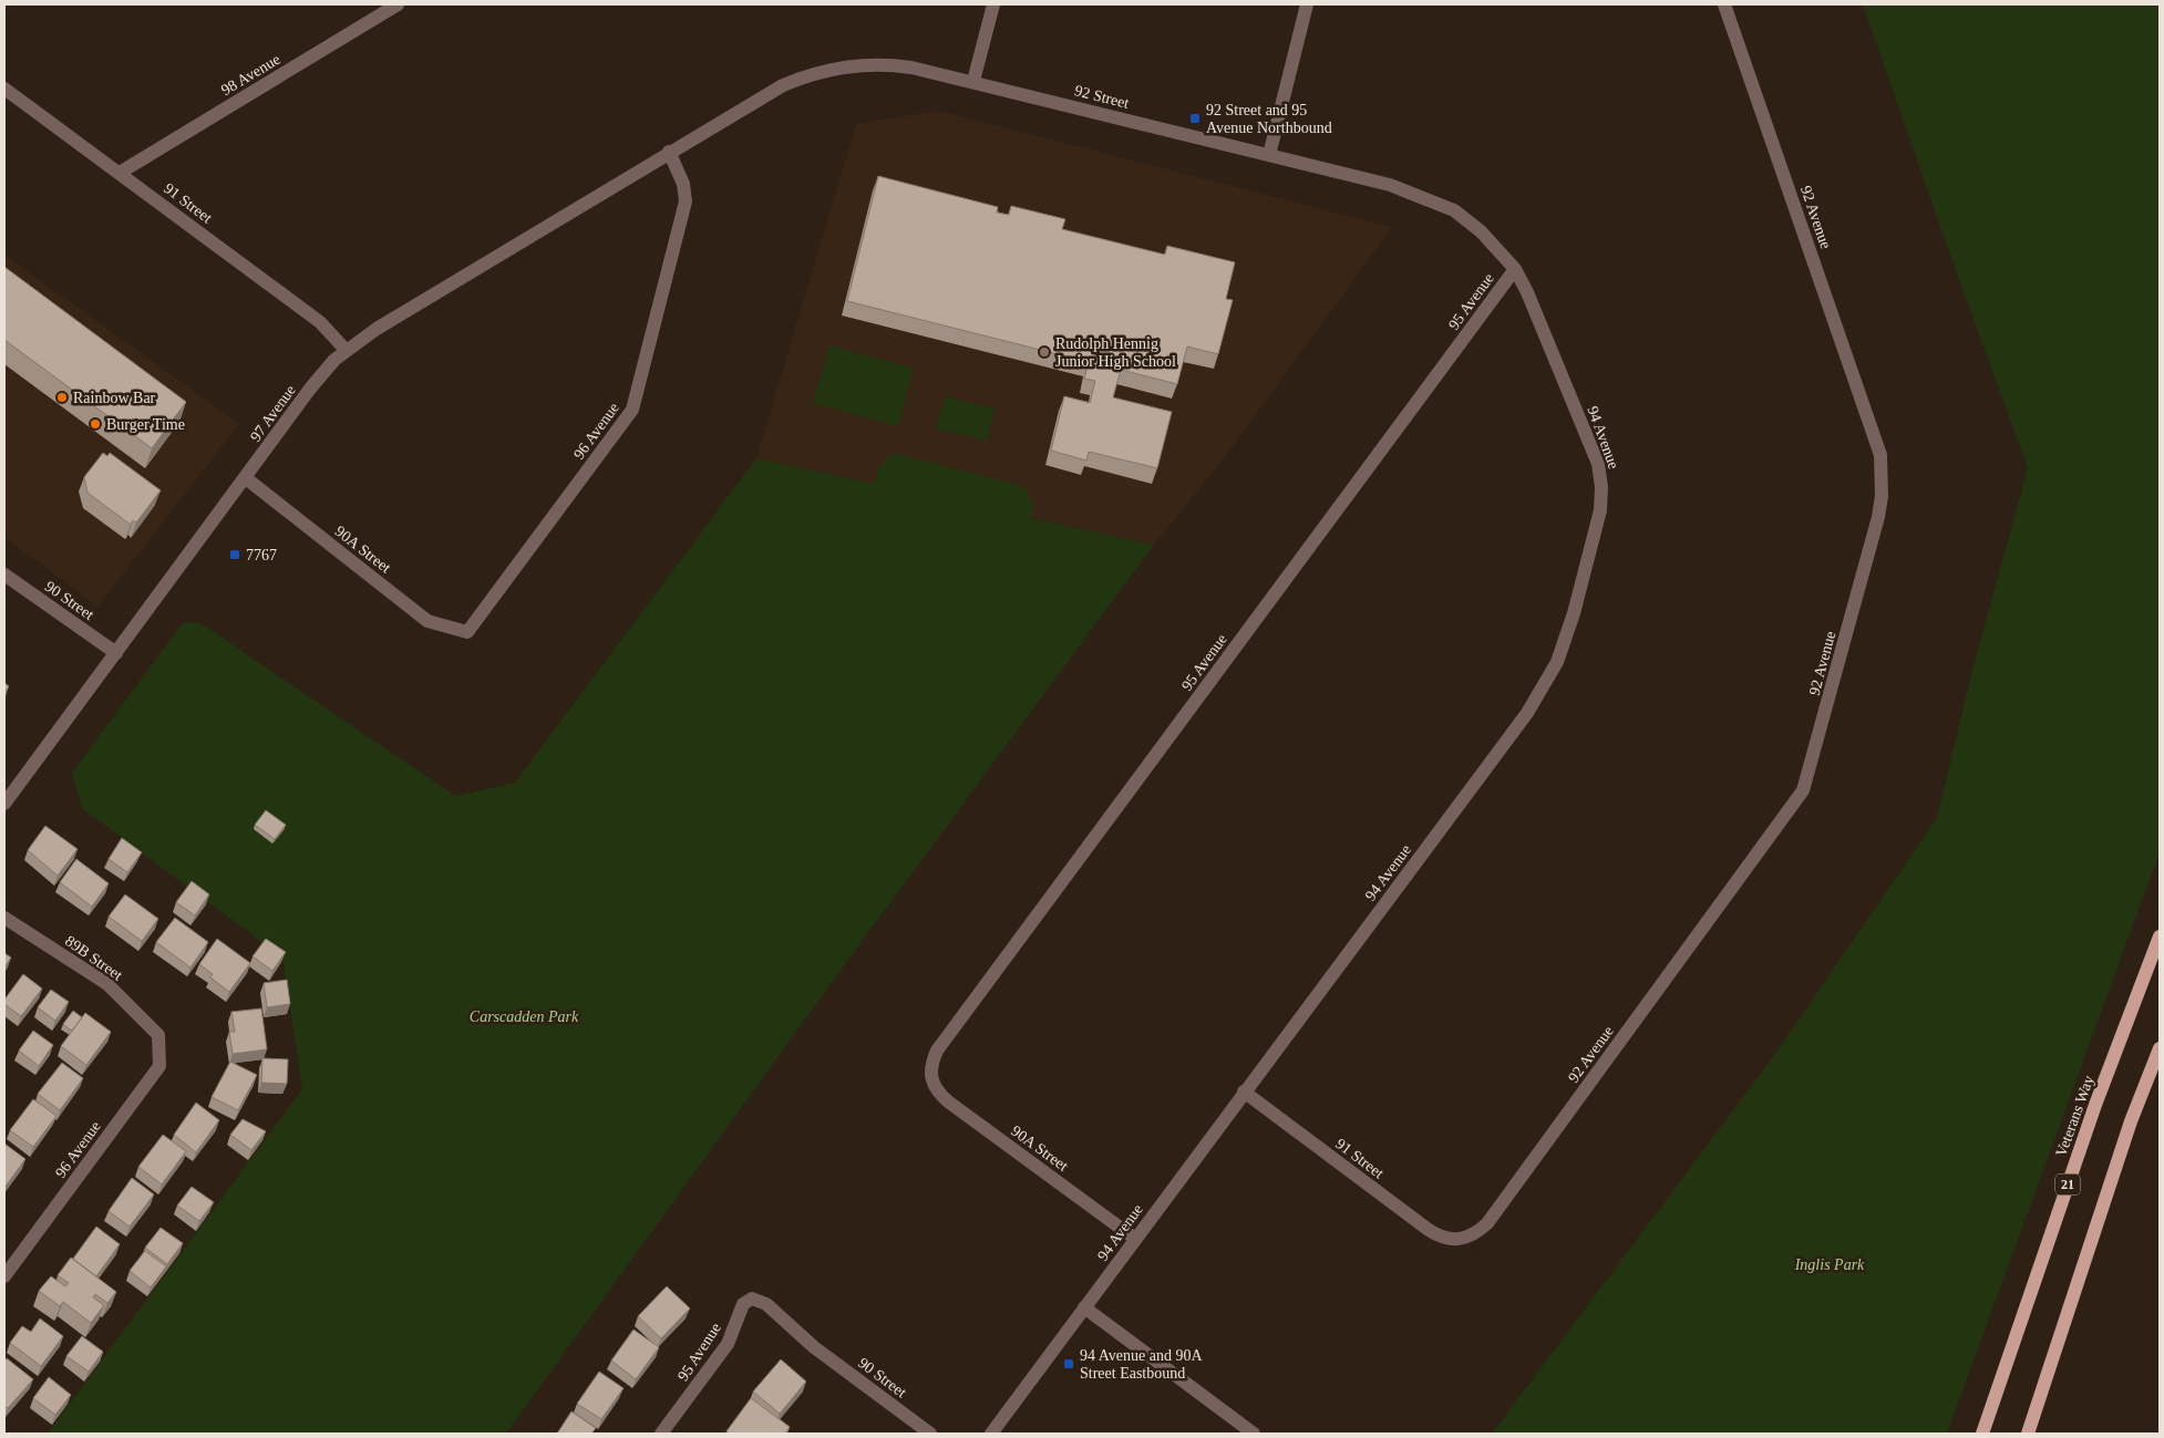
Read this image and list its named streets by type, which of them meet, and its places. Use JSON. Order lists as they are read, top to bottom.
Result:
{
  "streets": {
    "main road": ["Veterans Way", "21"],
    "street": [
      "98 Avenue",
      "92 Street",
      "91 Street",
      "92 Avenue",
      "95 Avenue",
      "97 Avenue",
      "96 Avenue",
      "94 Avenue",
      "90A Street",
      "90 Street",
      "89B Street"
    ]
  },
  "crossings": [
    ["98 Avenue", "91 Street"],
    ["92 Street", "95 Avenue"],
    ["92 Street", "97 Avenue"],
    ["92 Street", "96 Avenue"],
    ["92 Street", "94 Avenue"],
    ["91 Street", "92 Avenue"],
    ["91 Street", "97 Avenue"],
    ["91 Street", "94 Avenue"],
    ["95 Avenue", "94 Avenue"],
    ["95 Avenue", "90A Street"],
    ["95 Avenue", "90 Street"],
    ["97 Avenue", "96 Avenue"],
    ["97 Avenue", "90A Street"],
    ["97 Avenue", "90 Street"],
    ["96 Avenue", "90A Street"],
    ["96 Avenue", "89B Street"],
    ["94 Avenue", "90A Street"]
  ],
  "parks": ["Carscadden Park", "Inglis Park"],
  "places": {
    "transit": ["92 Street and 95 Avenue Northbound", "7767", "94 Avenue and 90A Street Eastbound"],
    "other": ["Rudolph Hennig Junior High School", "Rainbow Bar", "Burger Time"]
  }
}
